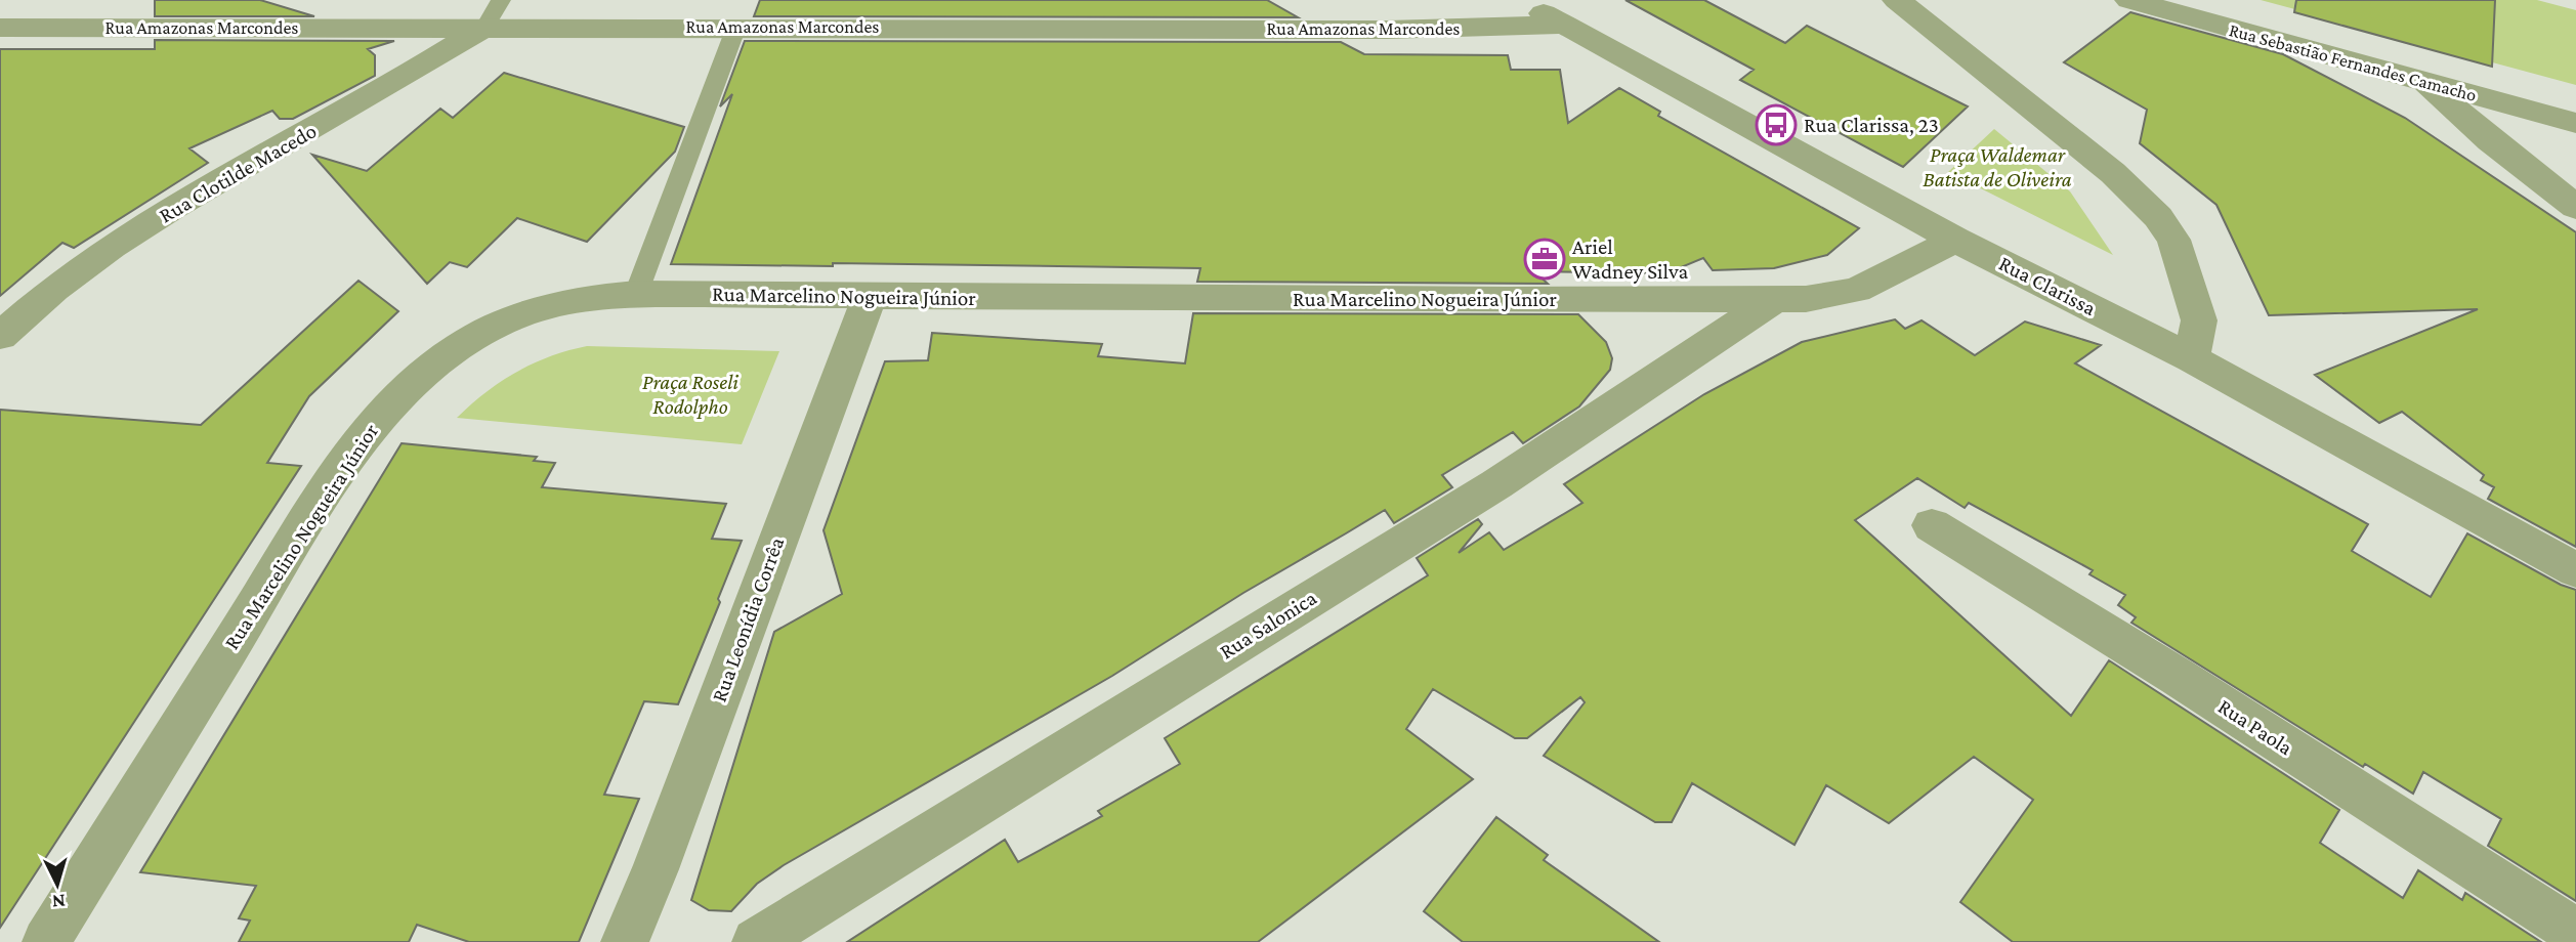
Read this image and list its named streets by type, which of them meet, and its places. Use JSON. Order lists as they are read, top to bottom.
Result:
{
  "streets": {
    "street": [
      "Rua Amazonas Marcondes",
      "Rua Sebastião Fernandes Camacho",
      "Rua Clotilde Macedo",
      "Rua Clarissa",
      "Rua Marcelino Nogueira Júnior",
      "Rua Leonídia Corrêa",
      "Rua Salonica",
      "Rua Paola"
    ]
  },
  "crossings": [
    ["Rua Amazonas Marcondes", "Rua Clotilde Macedo"],
    ["Rua Amazonas Marcondes", "Rua Clarissa"],
    ["Rua Clarissa", "Rua Marcelino Nogueira Júnior"],
    ["Rua Marcelino Nogueira Júnior", "Rua Leonídia Corrêa"],
    ["Rua Marcelino Nogueira Júnior", "Rua Salonica"]
  ],
  "parks": ["Praça Waldemar Batista de Oliveira", "Praça Roseli Rodolpho"],
  "places": {
    "bus stop": ["Rua Clarissa, 23"],
    "office": ["Ariel Wadney Silva"]
  },
  "north": "bottom"
}
